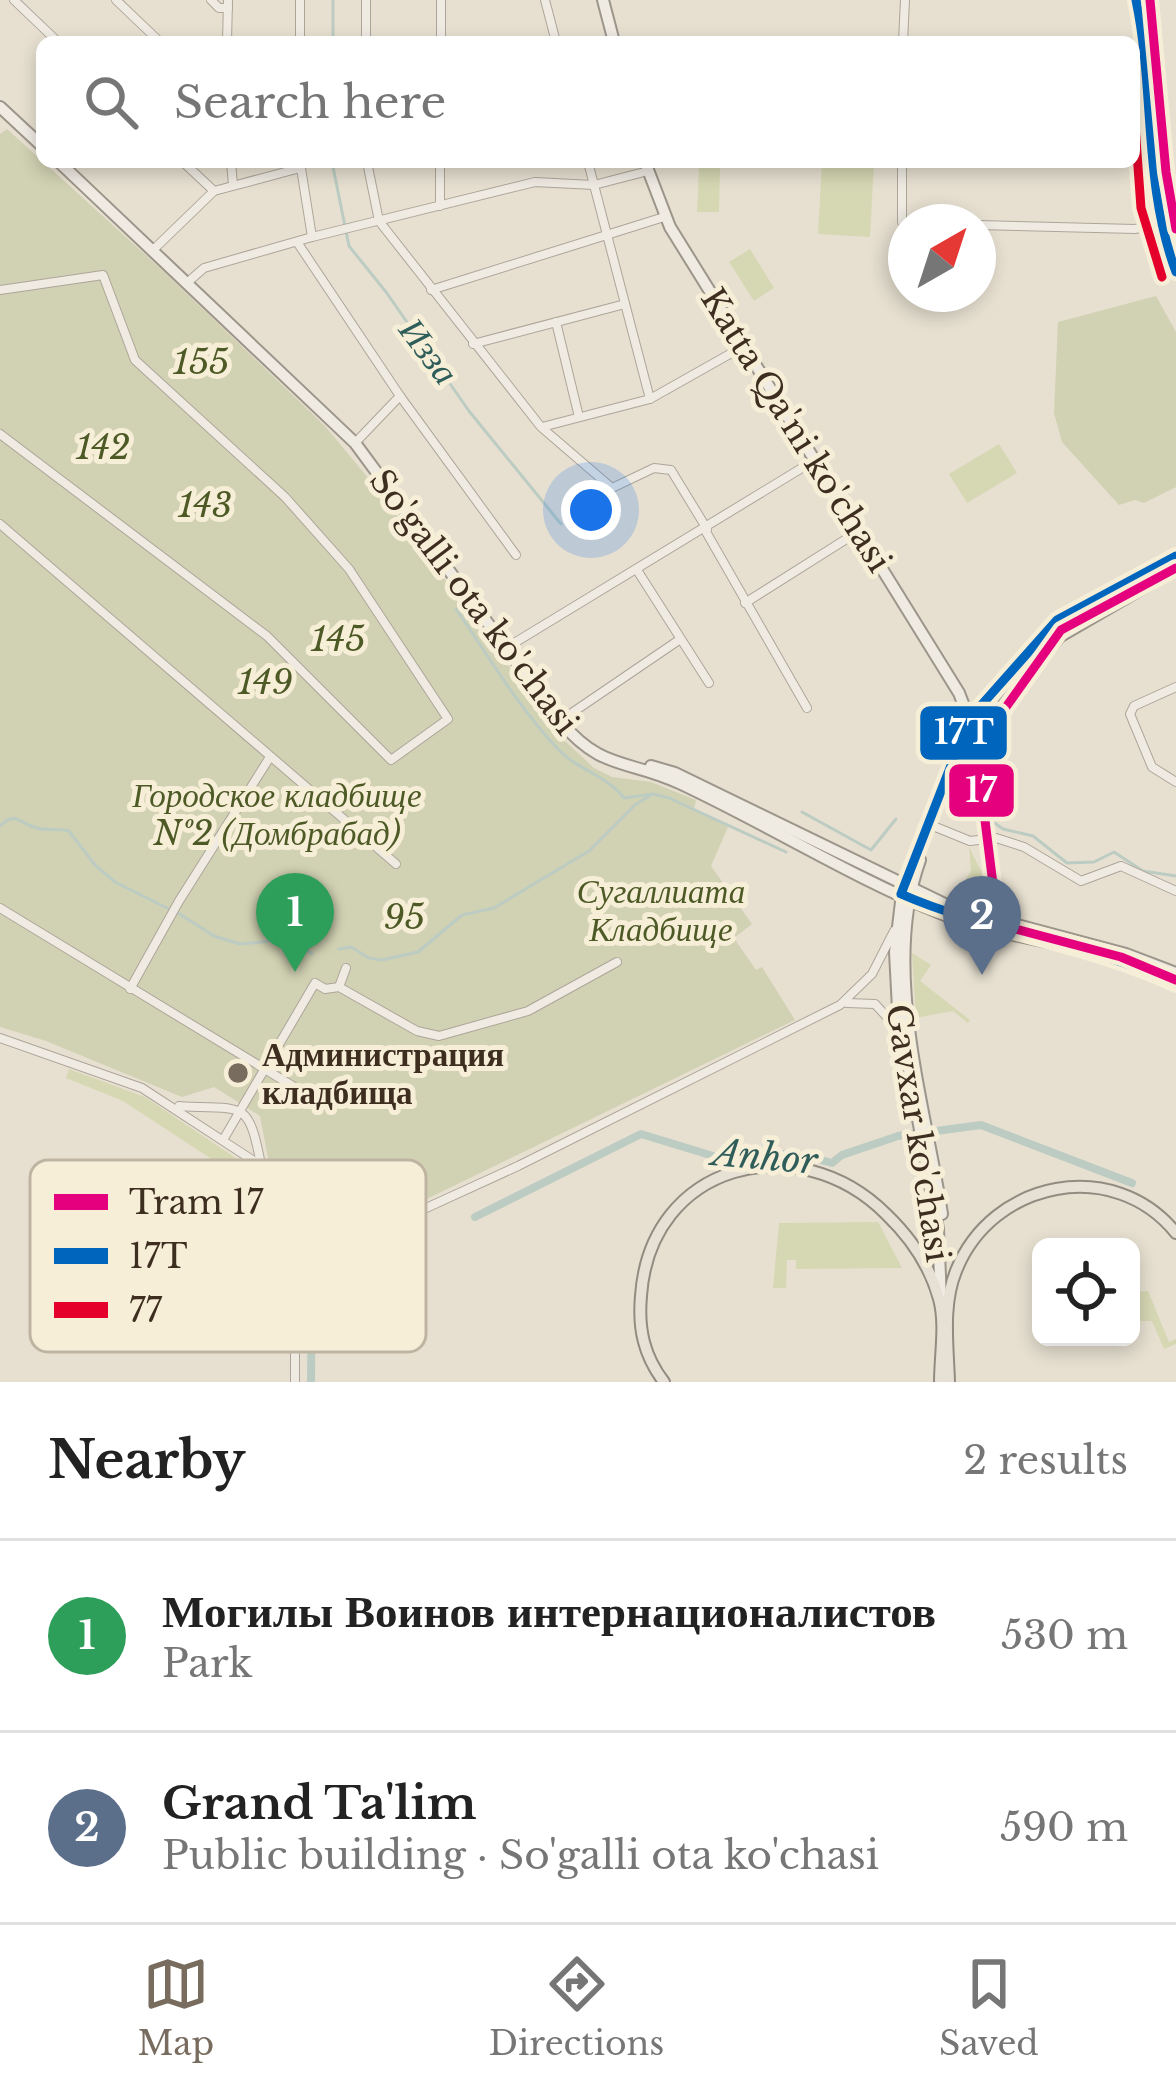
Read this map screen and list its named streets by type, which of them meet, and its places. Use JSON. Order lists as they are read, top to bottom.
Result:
{
  "streets": {
    "main road": ["Katta Qa'ni ko'chasi", "So'galli ota ko'chasi", "Gavxar ko'chasi"]
  },
  "crossings": [
    ["So'galli ota ko'chasi", "Gavxar ko'chasi"]
  ],
  "water": ["Изза", "Anhor"],
  "parks": [
    "155",
    "142",
    "143",
    "145",
    "149",
    "Городское кладбище №2 (Домбрабад)",
    "Сугаллиата Кладбище",
    "95"
  ],
  "places": ["Администрация кладбища"],
  "lines": ["tram line 17", "transit line 17T", "transit line 77"],
  "legend": ["Tram 17", "17T", "77"],
  "north": "top right",
  "page": {
    "search": "Search here",
    "pins": ["1", "2"],
    "heading": ["Nearby", "2 results"],
    "list": [
      {
        "mark": "1",
        "name": "Могилы Воинов интернационалистов",
        "note": "Park",
        "value": "530 m"
      },
      {
        "mark": "2",
        "name": "Grand Ta'lim",
        "note": "Public building · So'galli ota ko'chasi",
        "value": "590 m"
      }
    ],
    "nav": ["Map", "Directions", "Saved"]
  }
}
